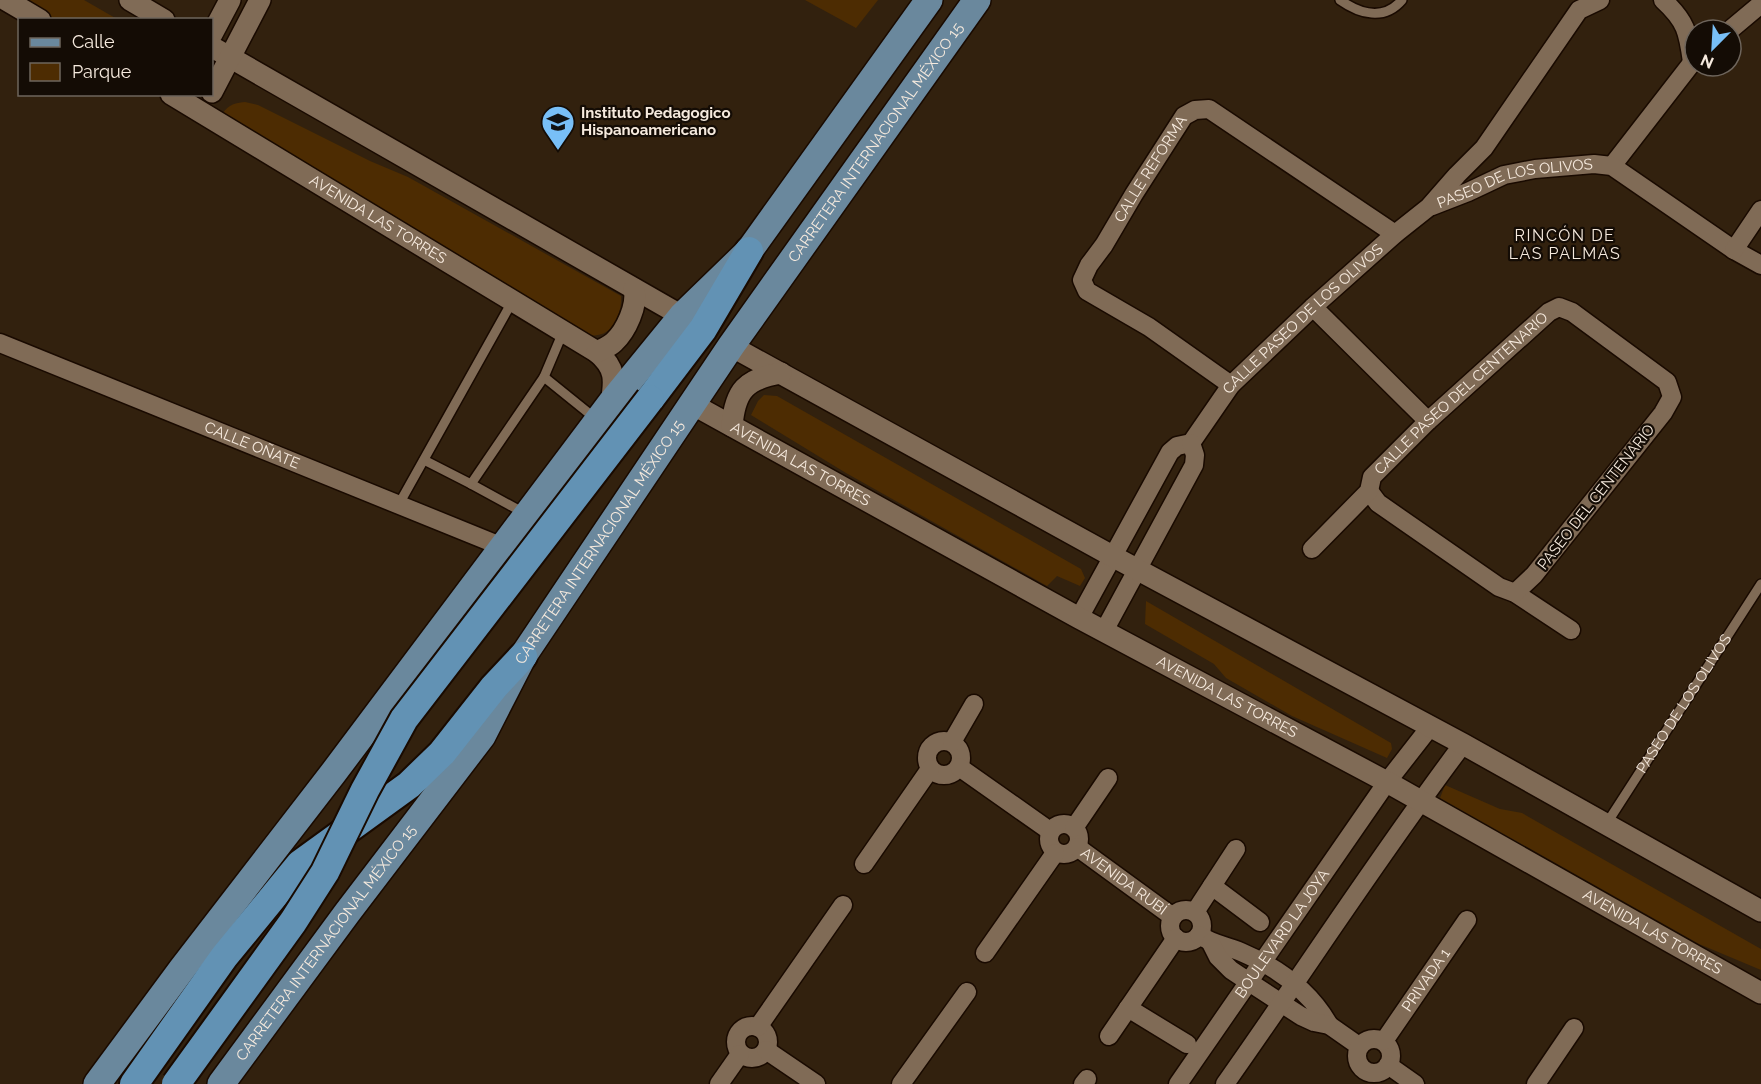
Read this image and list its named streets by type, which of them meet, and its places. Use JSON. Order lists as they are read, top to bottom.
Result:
{
  "streets": {
    "main road": ["CARRETERA INTERNACIONAL MÉXICO 15"],
    "street": [
      "CALLE REFORMA",
      "PASEO DE LOS OLIVOS",
      "AVENIDA LAS TORRES",
      "CALLE PASEO DE LOS OLIVOS",
      "CALLE PASEO DEL CENTENARIO",
      "CALLE OÑATE",
      "PASEO DEL CENTENARIO",
      "AVENIDA RUBÍ",
      "BOULEVARD LA JOYA",
      "PRIVADA 1"
    ]
  },
  "crossings": [
    ["CARRETERA INTERNACIONAL MÉXICO 15", "AVENIDA LAS TORRES"],
    ["CALLE REFORMA", "CALLE PASEO DE LOS OLIVOS"],
    ["PASEO DE LOS OLIVOS", "CALLE PASEO DE LOS OLIVOS"],
    ["AVENIDA LAS TORRES", "CALLE PASEO DE LOS OLIVOS"],
    ["AVENIDA LAS TORRES", "BOULEVARD LA JOYA"],
    ["CALLE PASEO DEL CENTENARIO", "PASEO DEL CENTENARIO"]
  ],
  "districts": ["RINCÓN DE LAS PALMAS"],
  "places": {
    "school or university": ["Instituto Pedagogico Hispanoamericano"]
  },
  "legend": ["Calle", "Parque"],
  "north": "bottom left"
}
